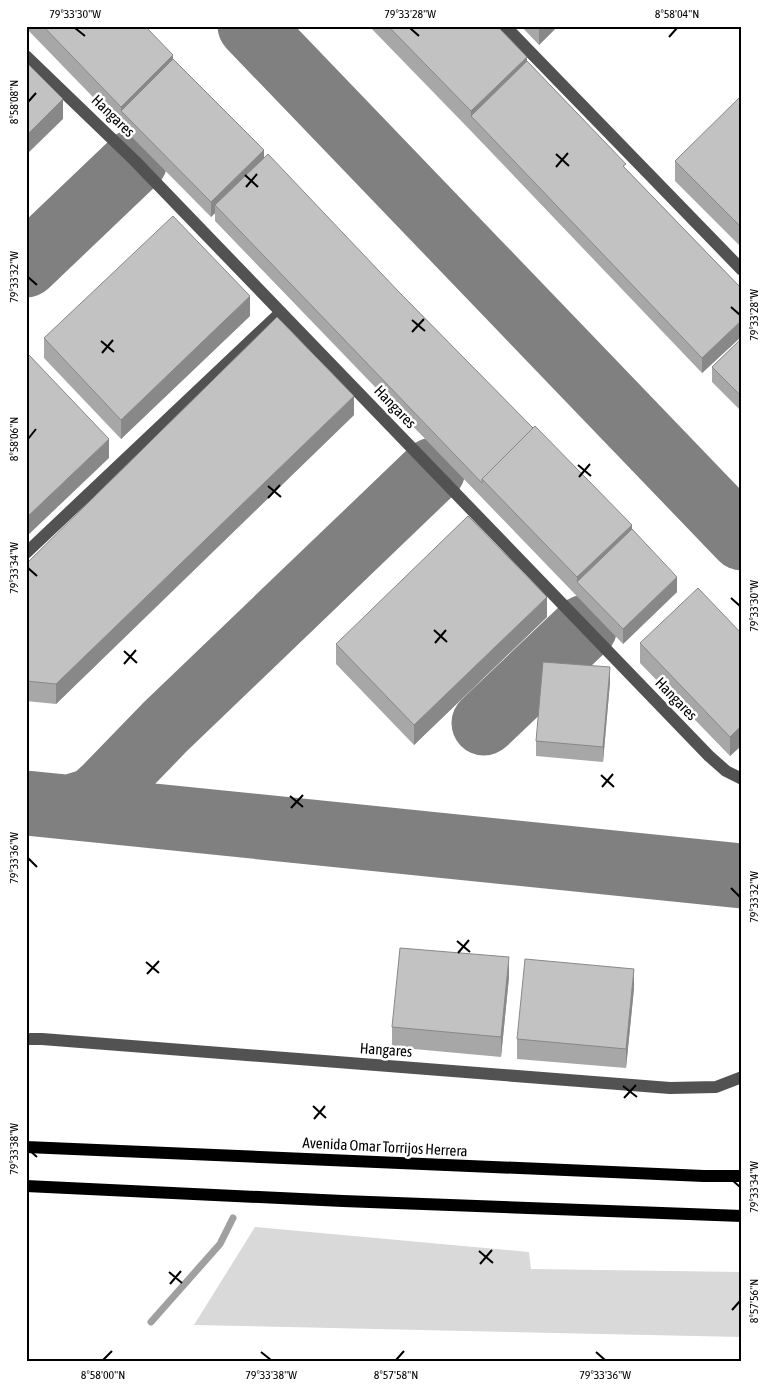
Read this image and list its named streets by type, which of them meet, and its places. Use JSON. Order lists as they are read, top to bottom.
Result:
{
  "streets": {
    "main road": ["Avenida Omar Torrijos Herrera"],
    "lane": ["Hangares"]
  },
  "coordinates": [
    "79°33'30\"W",
    "79°33'28\"W",
    "8°58'04\"N",
    "8°58'08\"N",
    "79°33'32\"W",
    "8°58'06\"N",
    "79°33'34\"W",
    "79°33'36\"W",
    "79°33'38\"W",
    "8°57'56\"N",
    "8°58'00\"N",
    "8°57'58\"N"
  ]
}
